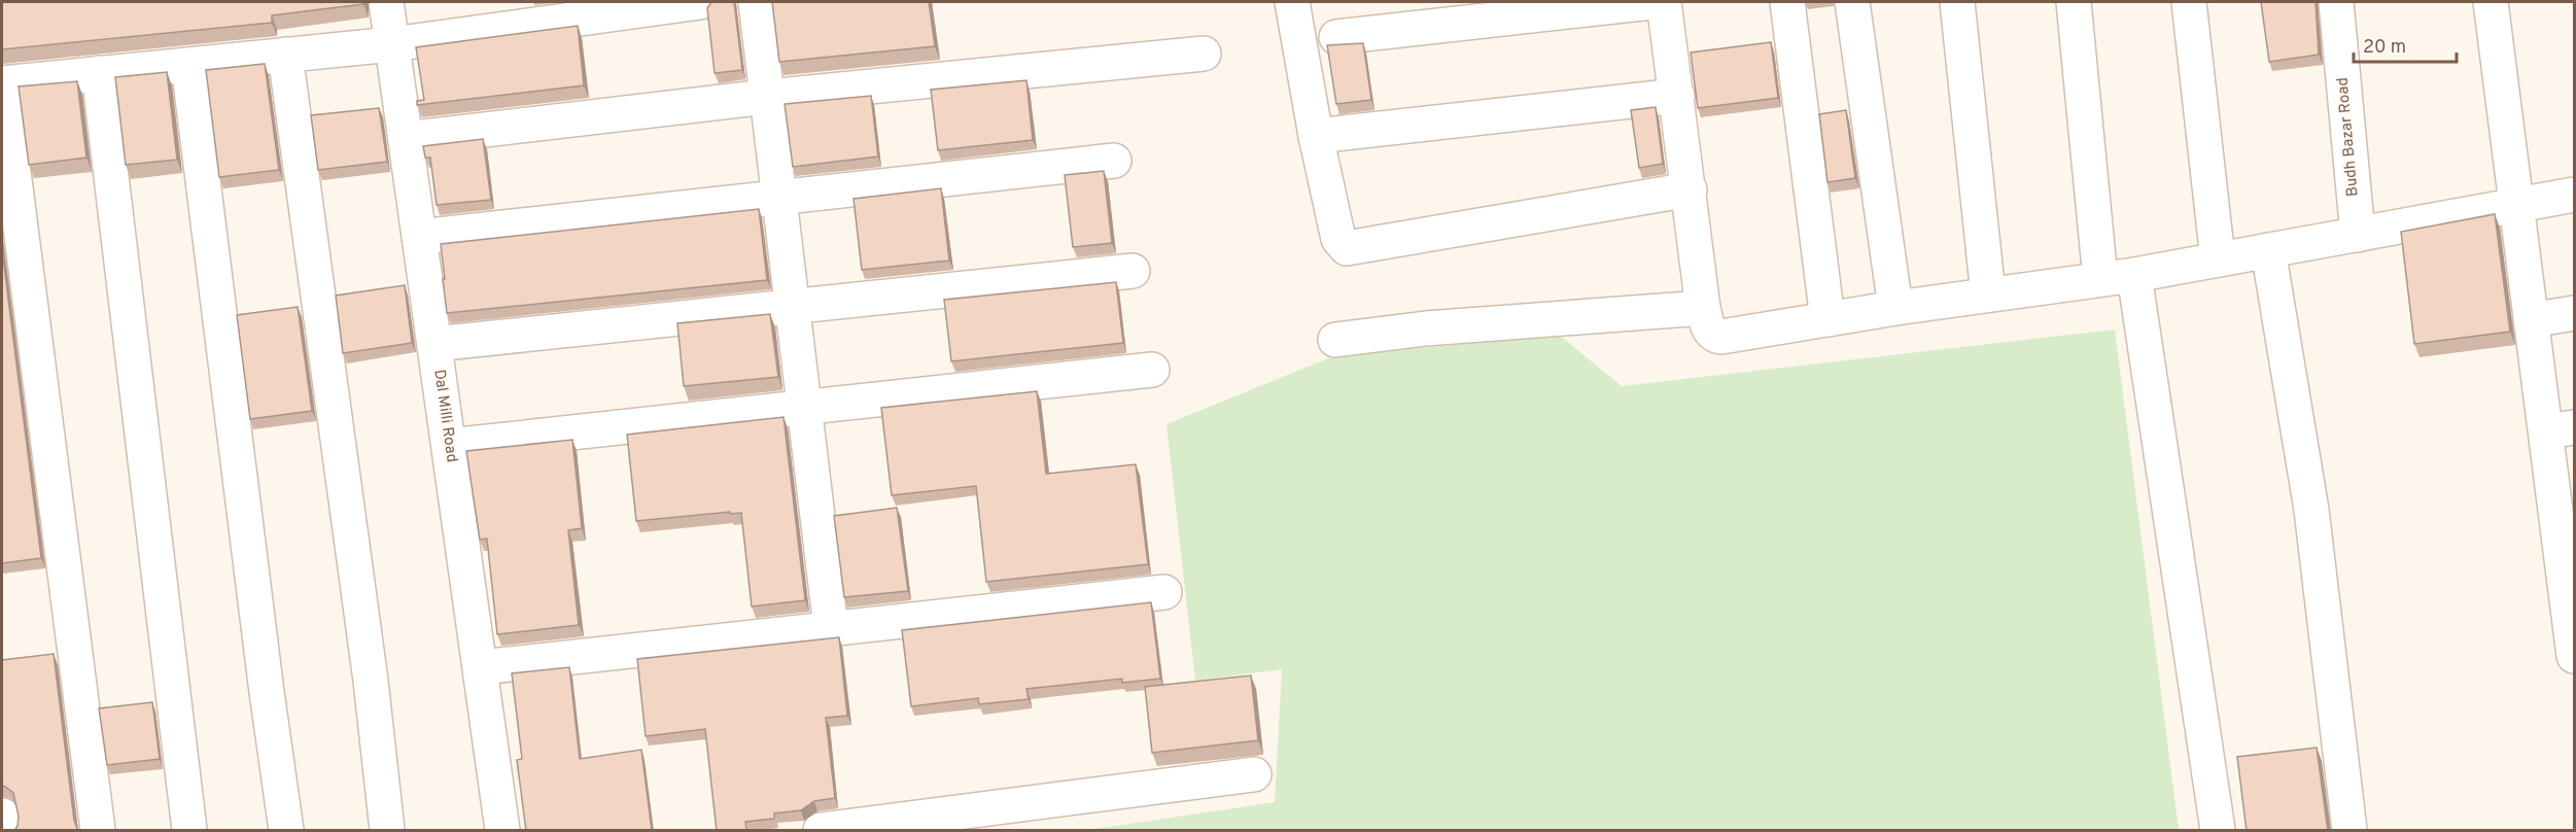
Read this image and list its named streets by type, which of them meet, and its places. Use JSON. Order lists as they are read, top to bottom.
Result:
{
  "streets": {
    "street": ["Budh Bazar Road", "Dal Milli Road"]
  },
  "scale_bar": "20 m"
}
